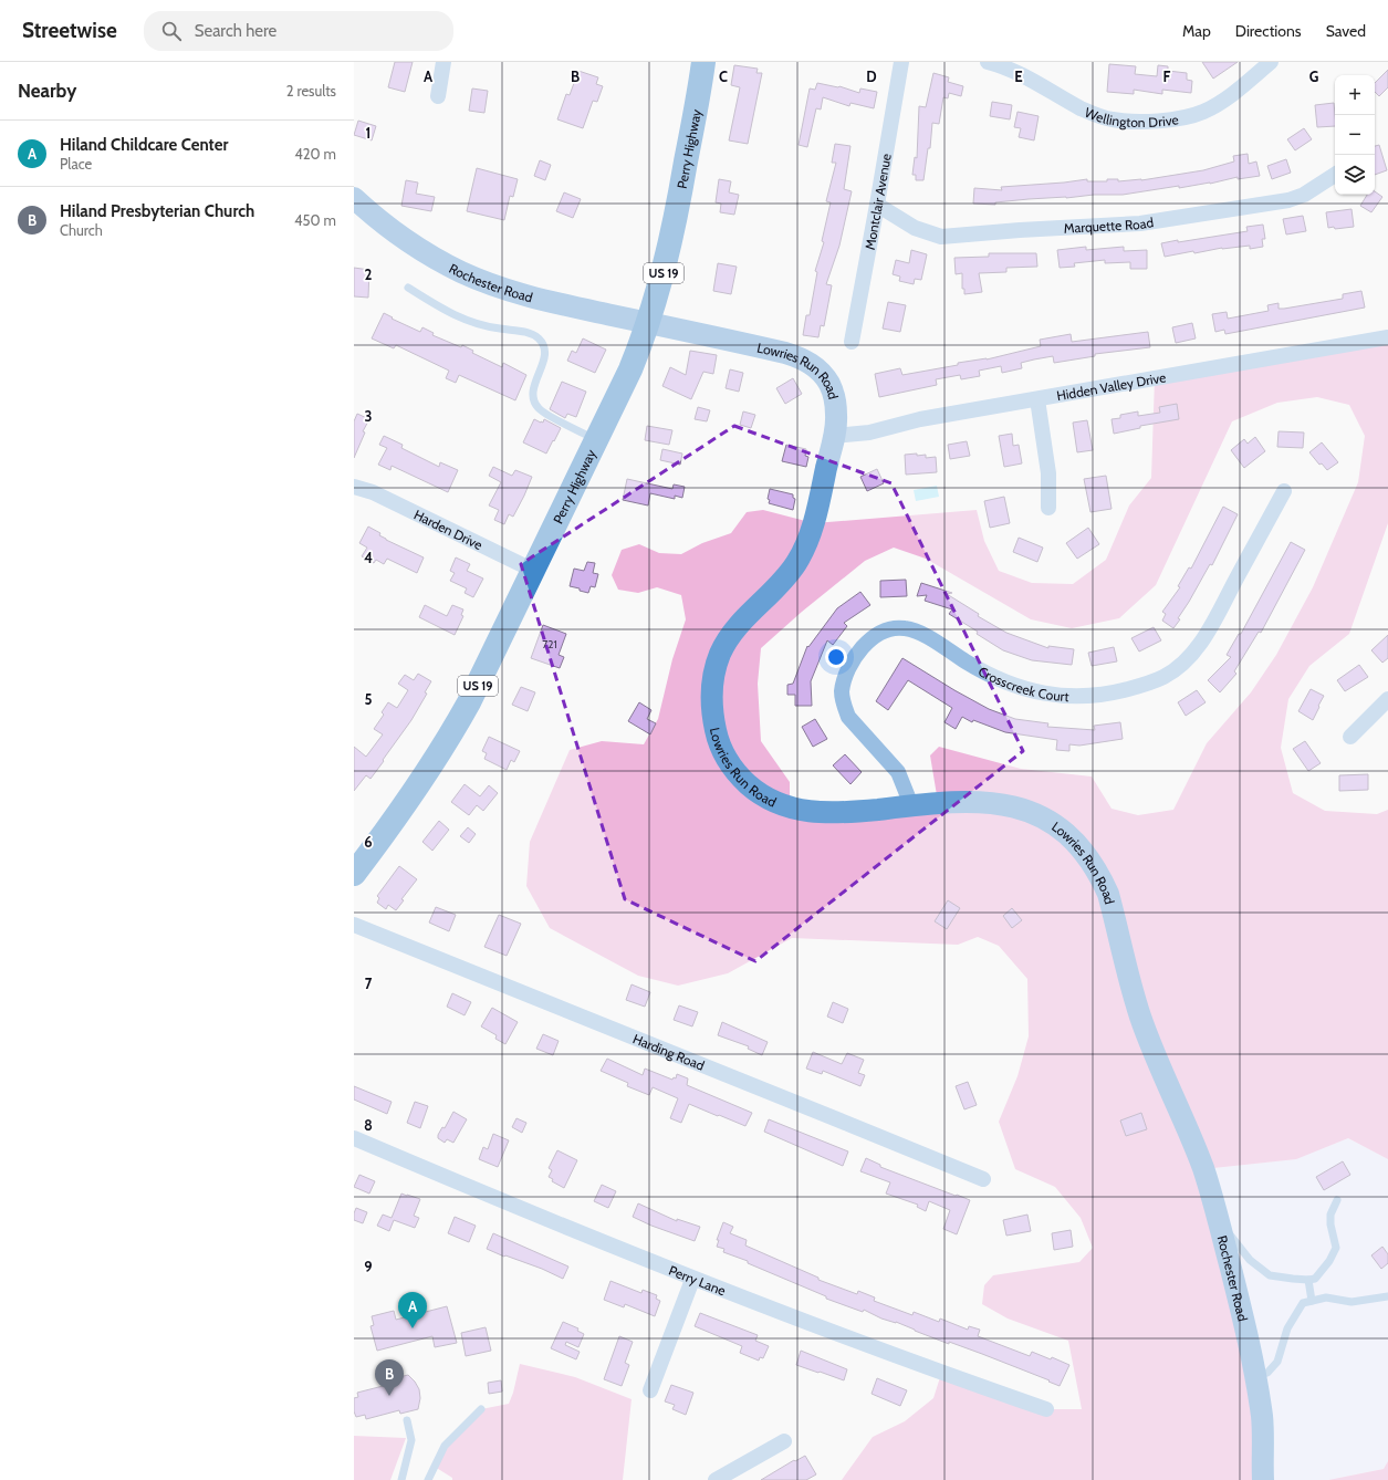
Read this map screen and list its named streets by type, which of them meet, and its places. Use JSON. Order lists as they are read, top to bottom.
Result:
{
  "streets": {
    "main road": ["Perry Highway", "US 19"],
    "street": [
      "Wellington Drive",
      "Montclair Avenue",
      "Marquette Road",
      "Rochester Road",
      "Lowries Run Road",
      "Hidden Valley Drive",
      "Harden Drive",
      "Crosscreek Court",
      "Harding Road",
      "Perry Lane"
    ]
  },
  "crossings": [
    ["Perry Highway", "Rochester Road"],
    ["Perry Highway", "Lowries Run Road"],
    ["Perry Highway", "Harden Drive"],
    ["Montclair Avenue", "Marquette Road"],
    ["Rochester Road", "Lowries Run Road"],
    ["Lowries Run Road", "Hidden Valley Drive"],
    ["Lowries Run Road", "Crosscreek Court"]
  ],
  "house_numbers": ["721"],
  "page": {
    "header": "Streetwise",
    "search": "Search here",
    "nav": ["Map", "Directions", "Saved"],
    "heading": ["Nearby", "2 results"],
    "map_buttons": ["+", "−"],
    "list": [
      {
        "mark": "A",
        "name": "Hiland Childcare Center",
        "note": "Place",
        "value": "420 m"
      },
      {
        "mark": "B",
        "name": "Hiland Presbyterian Church",
        "note": "Church",
        "value": "450 m"
      }
    ],
    "pins": ["A", "B"]
  },
  "grid": {
    "columns": [
      "A",
      "B",
      "C",
      "D",
      "E",
      "F",
      "G"
    ],
    "rows": [
      "1",
      "2",
      "3",
      "4",
      "5",
      "6",
      "7",
      "8",
      "9"
    ]
  }
}
